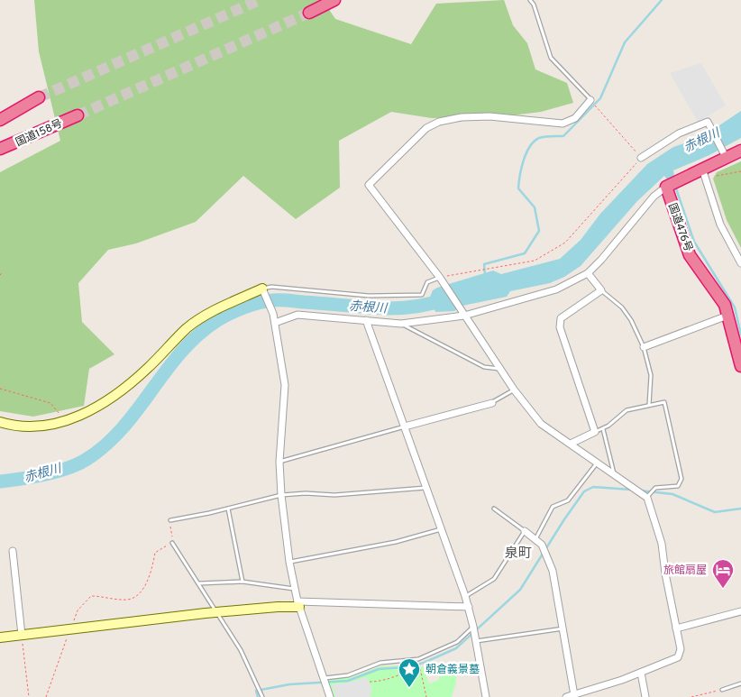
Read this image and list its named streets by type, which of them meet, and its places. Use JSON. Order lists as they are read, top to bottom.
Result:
{
  "streets": {
    "highway": ["国道158号", "国道476号"]
  },
  "districts": ["泉町"],
  "water": ["赤根川"],
  "places": {
    "hotel": ["旅館扇屋"],
    "place": ["朝倉義景墓"]
  }
}
